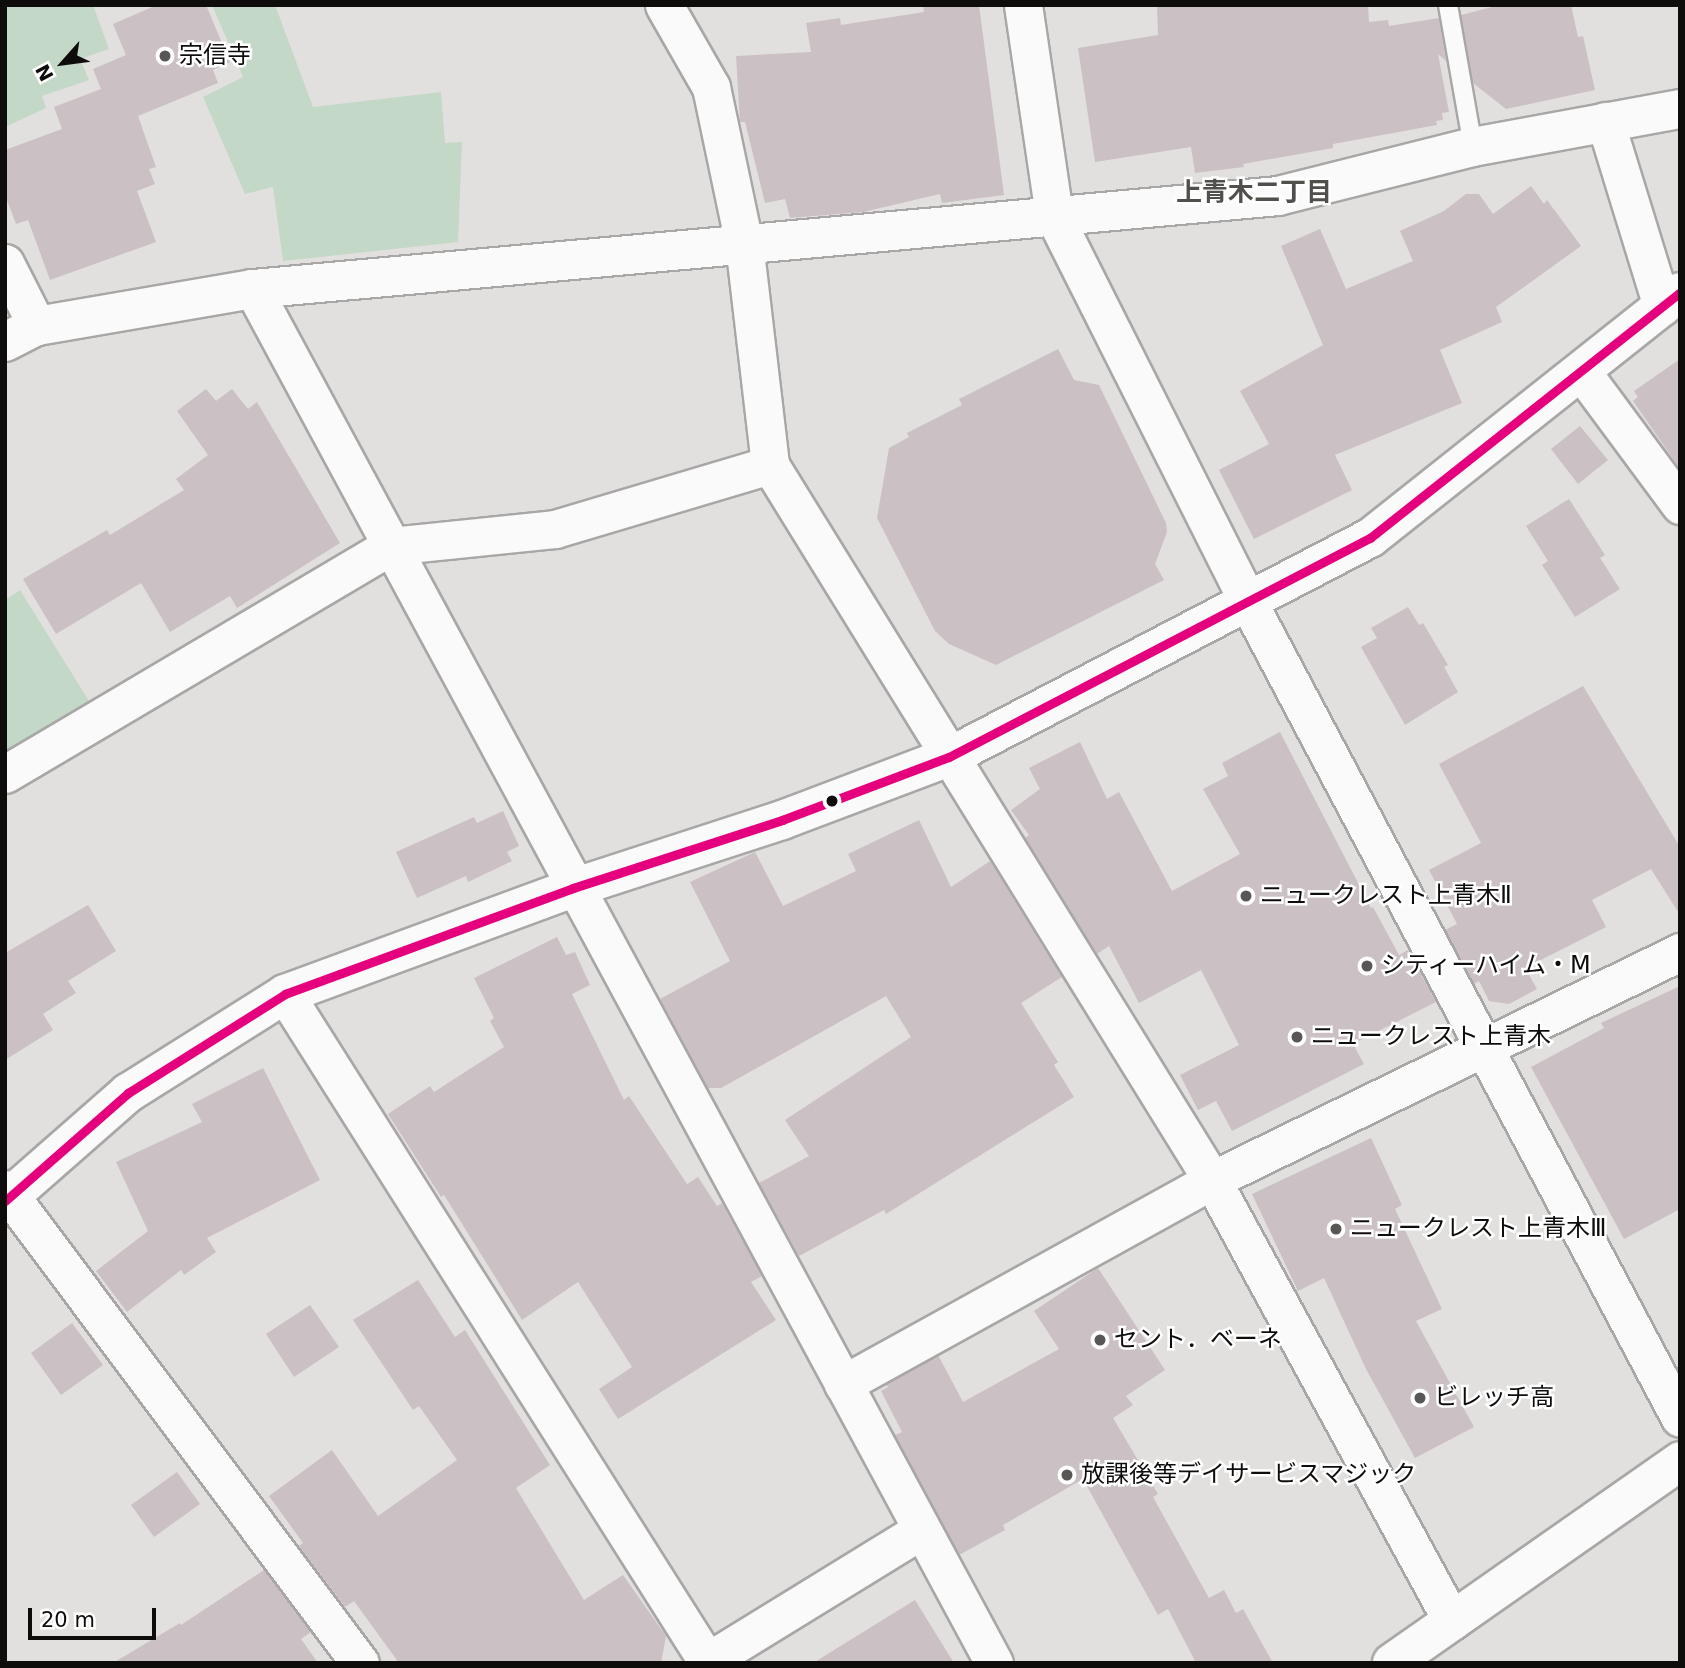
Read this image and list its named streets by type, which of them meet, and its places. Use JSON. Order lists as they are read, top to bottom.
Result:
{
  "districts": ["上青木二丁目"],
  "places": [
    "宗信寺",
    "ニュークレスト上青木Ⅱ",
    "シティーハイム・M",
    "ニュークレスト上青木",
    "ニュークレスト上青木Ⅲ",
    "セント．ベーネ",
    "ビレッチ高",
    "放課後等デイサービスマジック"
  ],
  "scale_bar": "20 m",
  "north": "bottom left"
}
